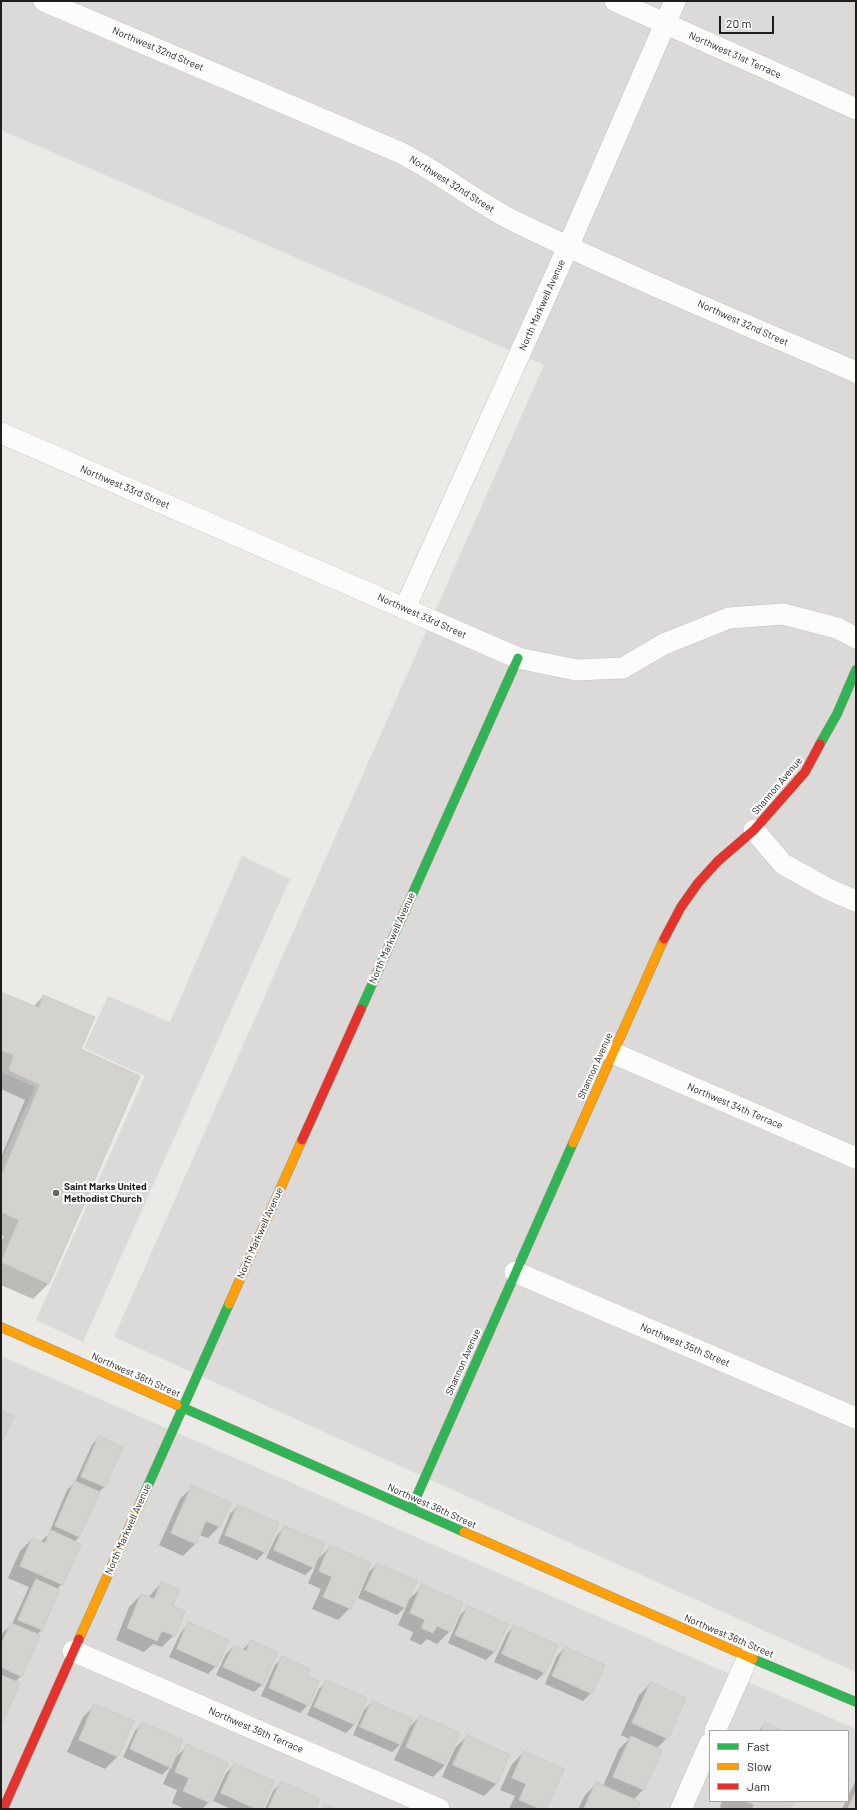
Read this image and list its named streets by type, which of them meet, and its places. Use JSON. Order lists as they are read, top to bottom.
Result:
{
  "streets": {
    "street": [
      "Northwest 32nd Street",
      "Northwest 31st Terrace",
      "North Markwell Avenue",
      "Northwest 33rd Street",
      "Shannon Avenue",
      "Northwest 34th Terrace",
      "Northwest 35th Street",
      "Northwest 36th Street",
      "Northwest 36th Terrace"
    ]
  },
  "crossings": [
    ["Northwest 32nd Street", "North Markwell Avenue"],
    ["Northwest 31st Terrace", "North Markwell Avenue"],
    ["North Markwell Avenue", "Northwest 33rd Street"],
    ["North Markwell Avenue", "Northwest 36th Street"],
    ["North Markwell Avenue", "Northwest 36th Terrace"],
    ["Shannon Avenue", "Northwest 34th Terrace"],
    ["Shannon Avenue", "Northwest 35th Street"],
    ["Shannon Avenue", "Northwest 36th Street"]
  ],
  "places": ["Saint Marks United Methodist Church"],
  "legend": ["Fast", "Slow", "Jam"],
  "scale_bar": "20 m"
}
